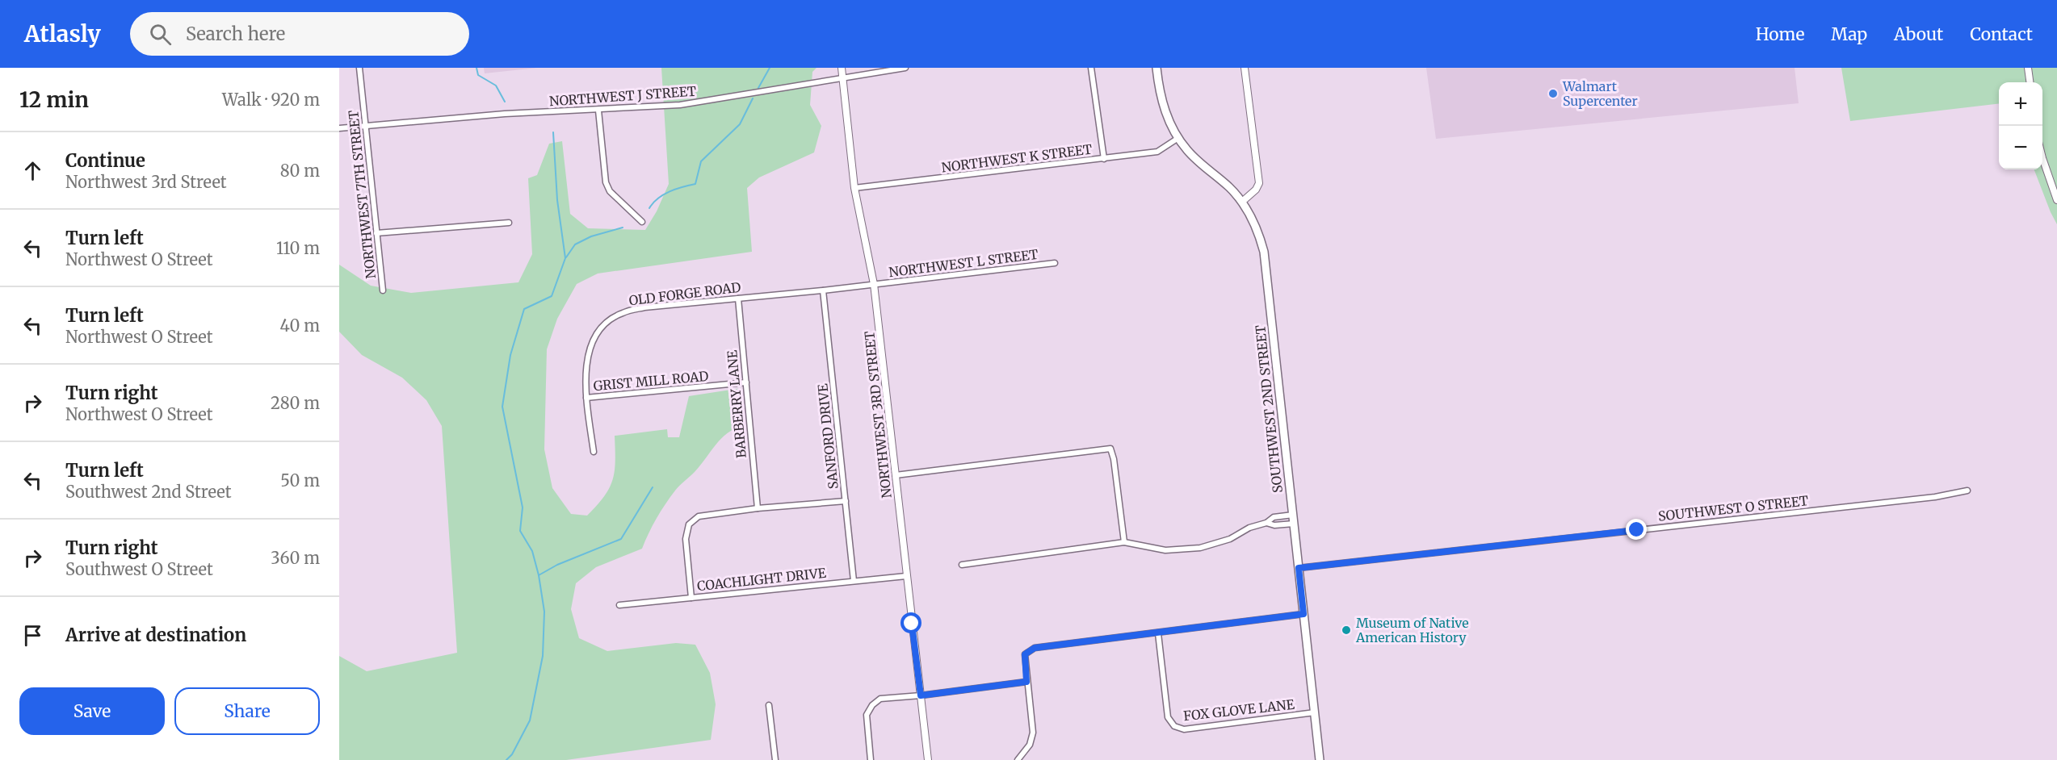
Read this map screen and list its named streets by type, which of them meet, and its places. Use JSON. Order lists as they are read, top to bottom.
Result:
{
  "streets": {
    "main road": ["SOUTHWEST 2ND STREET"],
    "street": [
      "NORTHWEST J STREET",
      "NORTHWEST K STREET",
      "NORTHWEST 7TH STREET",
      "NORTHWEST L STREET",
      "OLD FORGE ROAD",
      "GRIST MILL ROAD",
      "BARBERRY LANE",
      "NORTHWEST 3RD STREET",
      "SANFORD DRIVE",
      "SOUTHWEST O STREET",
      "COACHLIGHT DRIVE",
      "FOX GLOVE LANE"
    ]
  },
  "crossings": [
    ["NORTHWEST J STREET", "NORTHWEST 7TH STREET"],
    ["NORTHWEST J STREET", "NORTHWEST 3RD STREET"],
    ["NORTHWEST K STREET", "SOUTHWEST 2ND STREET"],
    ["NORTHWEST K STREET", "NORTHWEST 3RD STREET"],
    ["NORTHWEST L STREET", "OLD FORGE ROAD"],
    ["NORTHWEST L STREET", "NORTHWEST 3RD STREET"],
    ["OLD FORGE ROAD", "GRIST MILL ROAD"],
    ["OLD FORGE ROAD", "BARBERRY LANE"],
    ["OLD FORGE ROAD", "NORTHWEST 3RD STREET"],
    ["OLD FORGE ROAD", "SANFORD DRIVE"],
    ["GRIST MILL ROAD", "BARBERRY LANE"],
    ["SOUTHWEST 2ND STREET", "SOUTHWEST O STREET"],
    ["SOUTHWEST 2ND STREET", "FOX GLOVE LANE"],
    ["NORTHWEST 3RD STREET", "COACHLIGHT DRIVE"],
    ["SANFORD DRIVE", "COACHLIGHT DRIVE"]
  ],
  "places": ["Walmart Supercenter", "Museum of Native American History"],
  "page": {
    "header": "Atlasly",
    "search": "Search here",
    "nav": [
      "Home",
      "Map",
      "About",
      "Contact"
    ],
    "heading": ["12 min", "Walk · 920 m"],
    "map_buttons": ["+", "−"],
    "list": [
      ["Continue", "Northwest 3rd Street", "80 m"],
      ["Turn left", "Northwest O Street", "110 m"],
      ["Turn left", "Northwest O Street", "40 m"],
      ["Turn right", "Northwest O Street", "280 m"],
      ["Turn left", "Southwest 2nd Street", "50 m"],
      ["Turn right", "Southwest O Street", "360 m"],
      "Arrive at destination"
    ],
    "buttons": ["Save", "Share"]
  }
}
